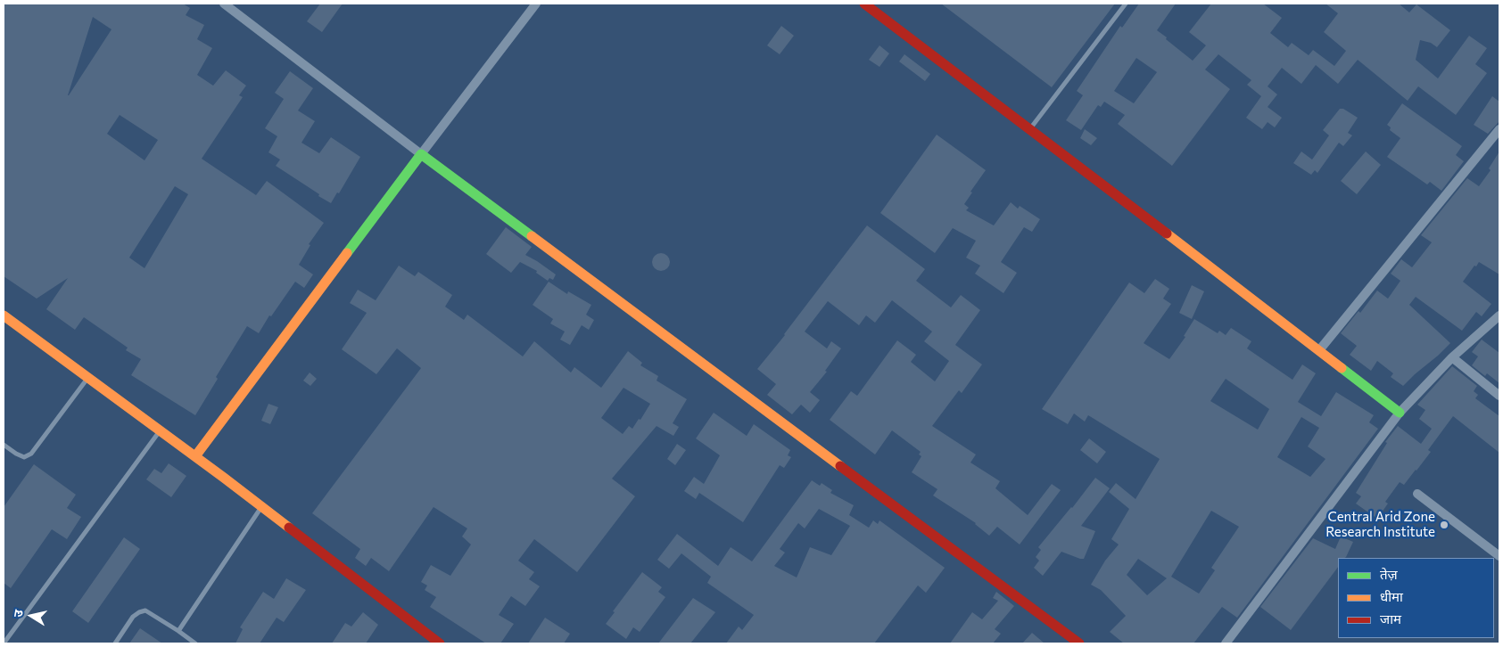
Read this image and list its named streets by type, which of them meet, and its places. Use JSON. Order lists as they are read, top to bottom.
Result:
{
  "places": ["Central Arid Zone Research Institute"],
  "legend": ["तेज़", "धीमा", "जाम"],
  "north": "left"
}
